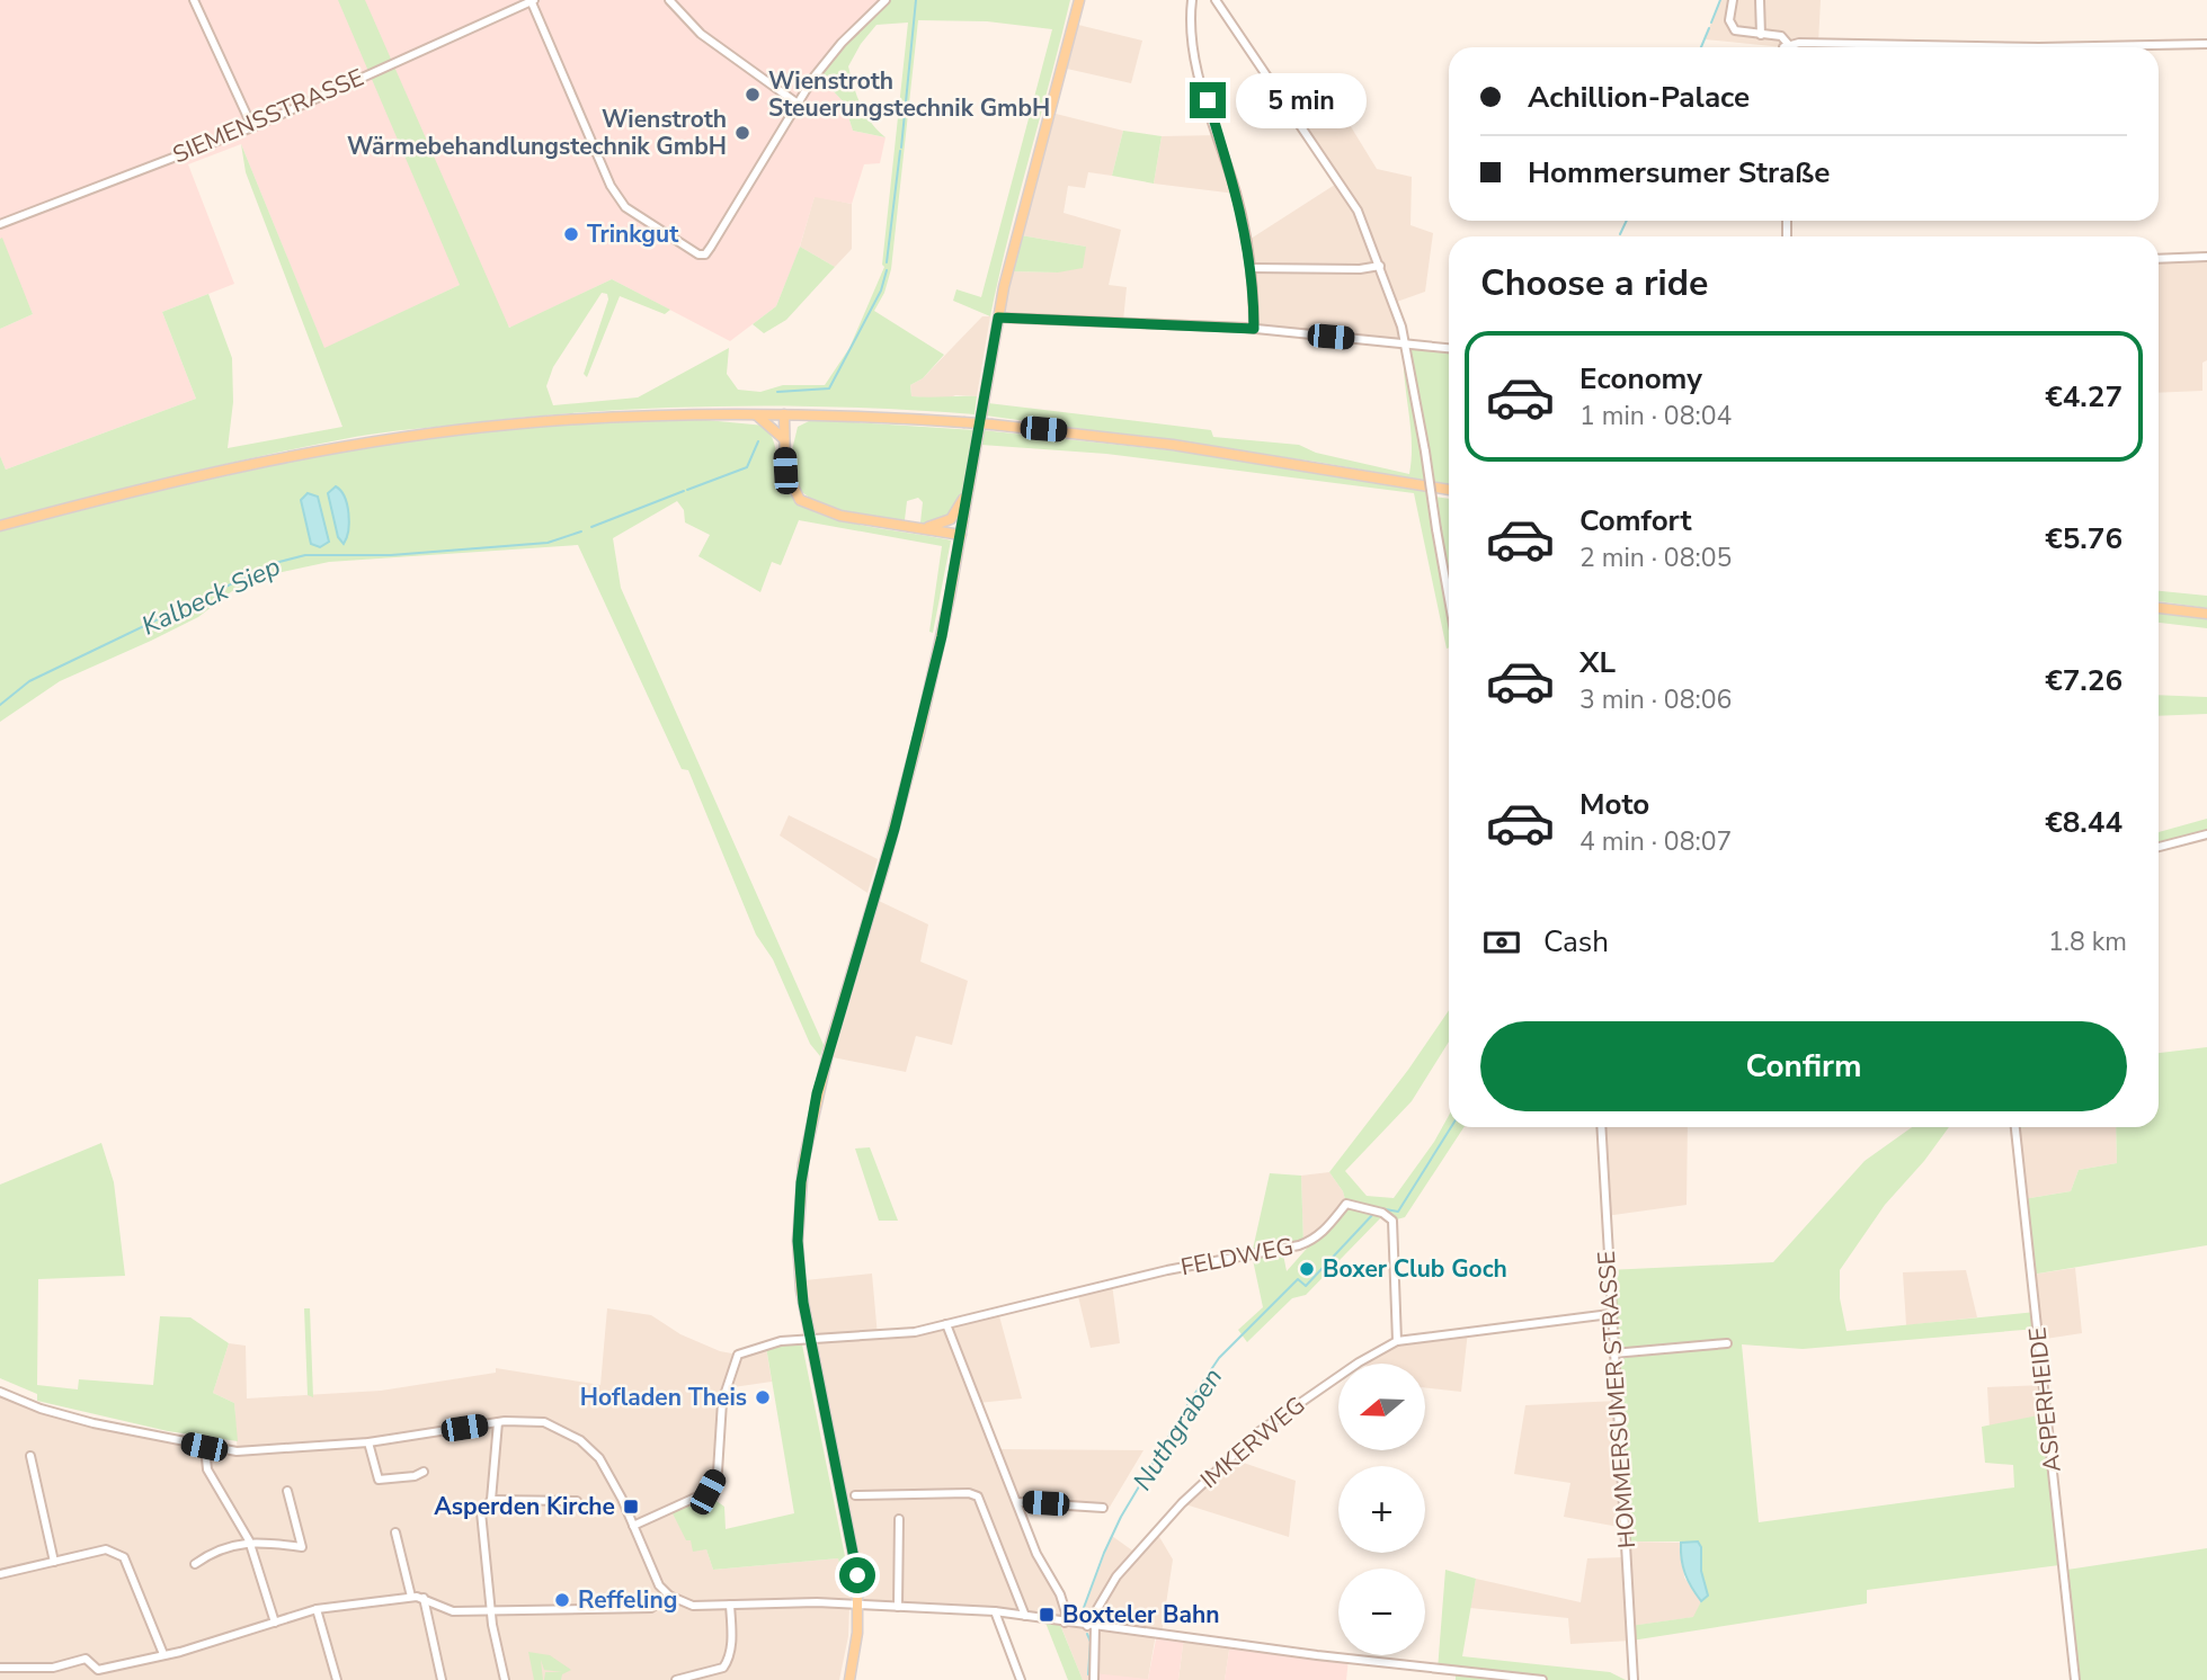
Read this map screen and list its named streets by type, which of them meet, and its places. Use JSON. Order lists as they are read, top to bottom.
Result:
{
  "streets": {
    "street": [
      "SIEMENSSTRASSE",
      "FELDWEG",
      "HOMMERSUMER STRASSE",
      "ASPERHEIDE",
      "IMKERWEG"
    ]
  },
  "crossings": [
    ["FELDWEG", "IMKERWEG"],
    ["HOMMERSUMER STRASSE", "IMKERWEG"]
  ],
  "water": ["Kalbeck Siep", "Nuthgraben"],
  "places": {
    "other": [
      "Wienstroth Steuerungstechnik GmbH",
      "Wienstroth Wärmebehandlungstechnik GmbH",
      "Trinkgut",
      "Boxer Club Goch",
      "Hofladen Theis",
      "Reffeling"
    ],
    "transit": ["Asperden Kirche", "Boxteler Bahn"]
  },
  "north": "left",
  "page": {
    "banner": ["Achillion-Palace", "Hommersumer Straße"],
    "bubble": "5 min",
    "heading": "Choose a ride",
    "list": [
      {
        "name": "Economy",
        "note": "1 min · 08:04",
        "value": "€4.27"
      },
      {
        "name": "Comfort",
        "note": "2 min · 08:05",
        "value": "€5.76"
      },
      {
        "name": "XL",
        "note": "3 min · 08:06",
        "value": "€7.26"
      },
      {
        "name": "Moto",
        "note": "4 min · 08:07",
        "value": "€8.44"
      }
    ],
    "pay": ["Cash", "1.8 km"],
    "buttons": "Confirm",
    "map_buttons": ["+", "−"]
  }
}
